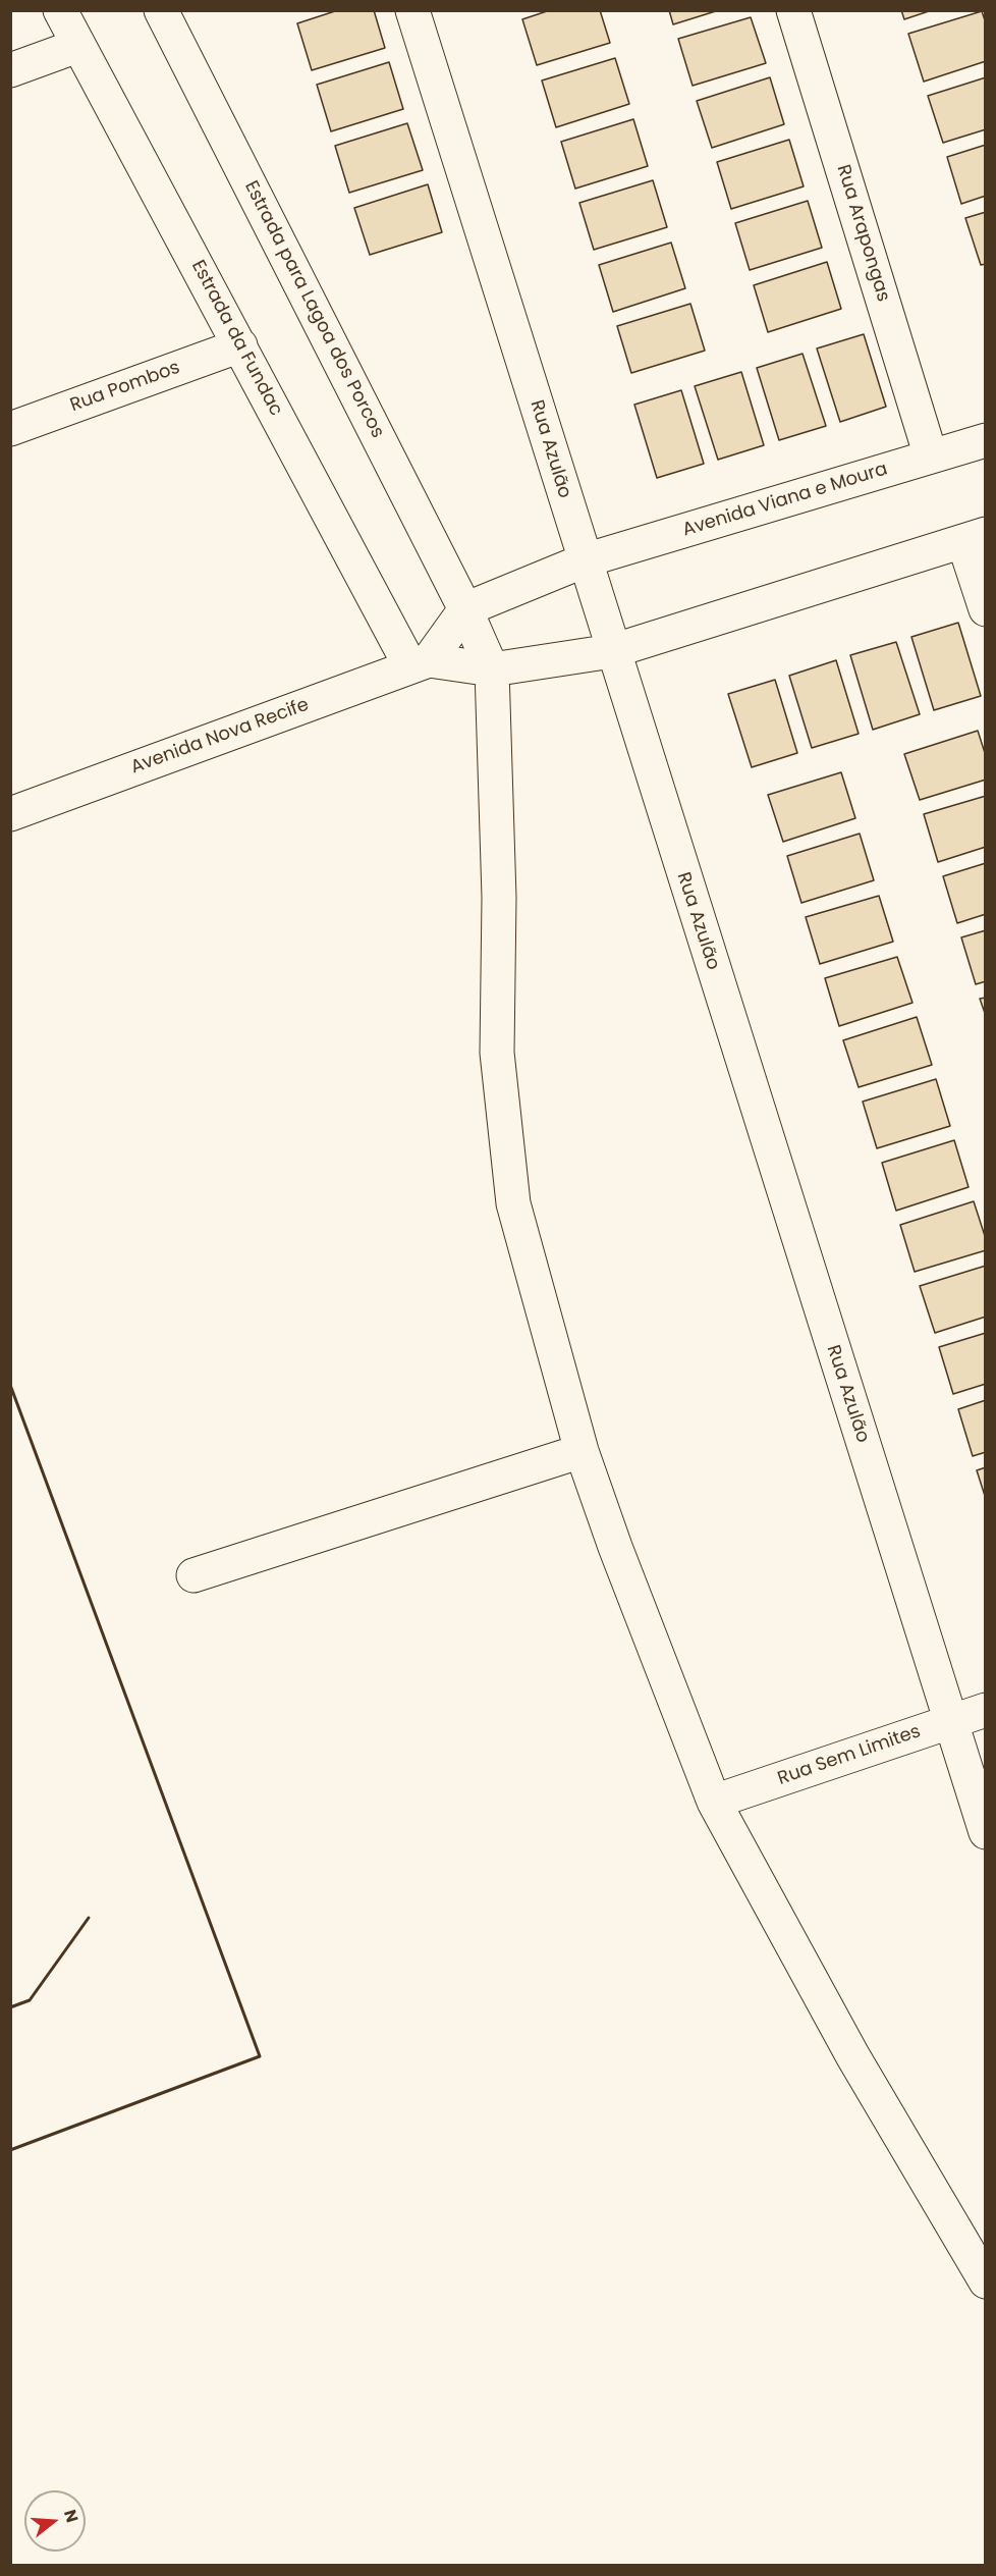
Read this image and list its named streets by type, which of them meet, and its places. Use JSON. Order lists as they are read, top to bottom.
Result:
{
  "streets": {
    "street": [
      "Rua Arapongas",
      "Estrada para Lagoa dos Porcos",
      "Estrada da Fundac",
      "Rua Pombos",
      "Rua Azulão",
      "Avenida Viana e Moura",
      "Avenida Nova Recife",
      "Rua Sem Limites"
    ]
  },
  "crossings": [
    ["Rua Arapongas", "Avenida Viana e Moura"],
    ["Estrada para Lagoa dos Porcos", "Avenida Viana e Moura"],
    ["Estrada da Fundac", "Rua Pombos"],
    ["Estrada da Fundac", "Avenida Nova Recife"],
    ["Rua Azulão", "Avenida Viana e Moura"],
    ["Rua Azulão", "Rua Sem Limites"]
  ],
  "north": "right"
}
